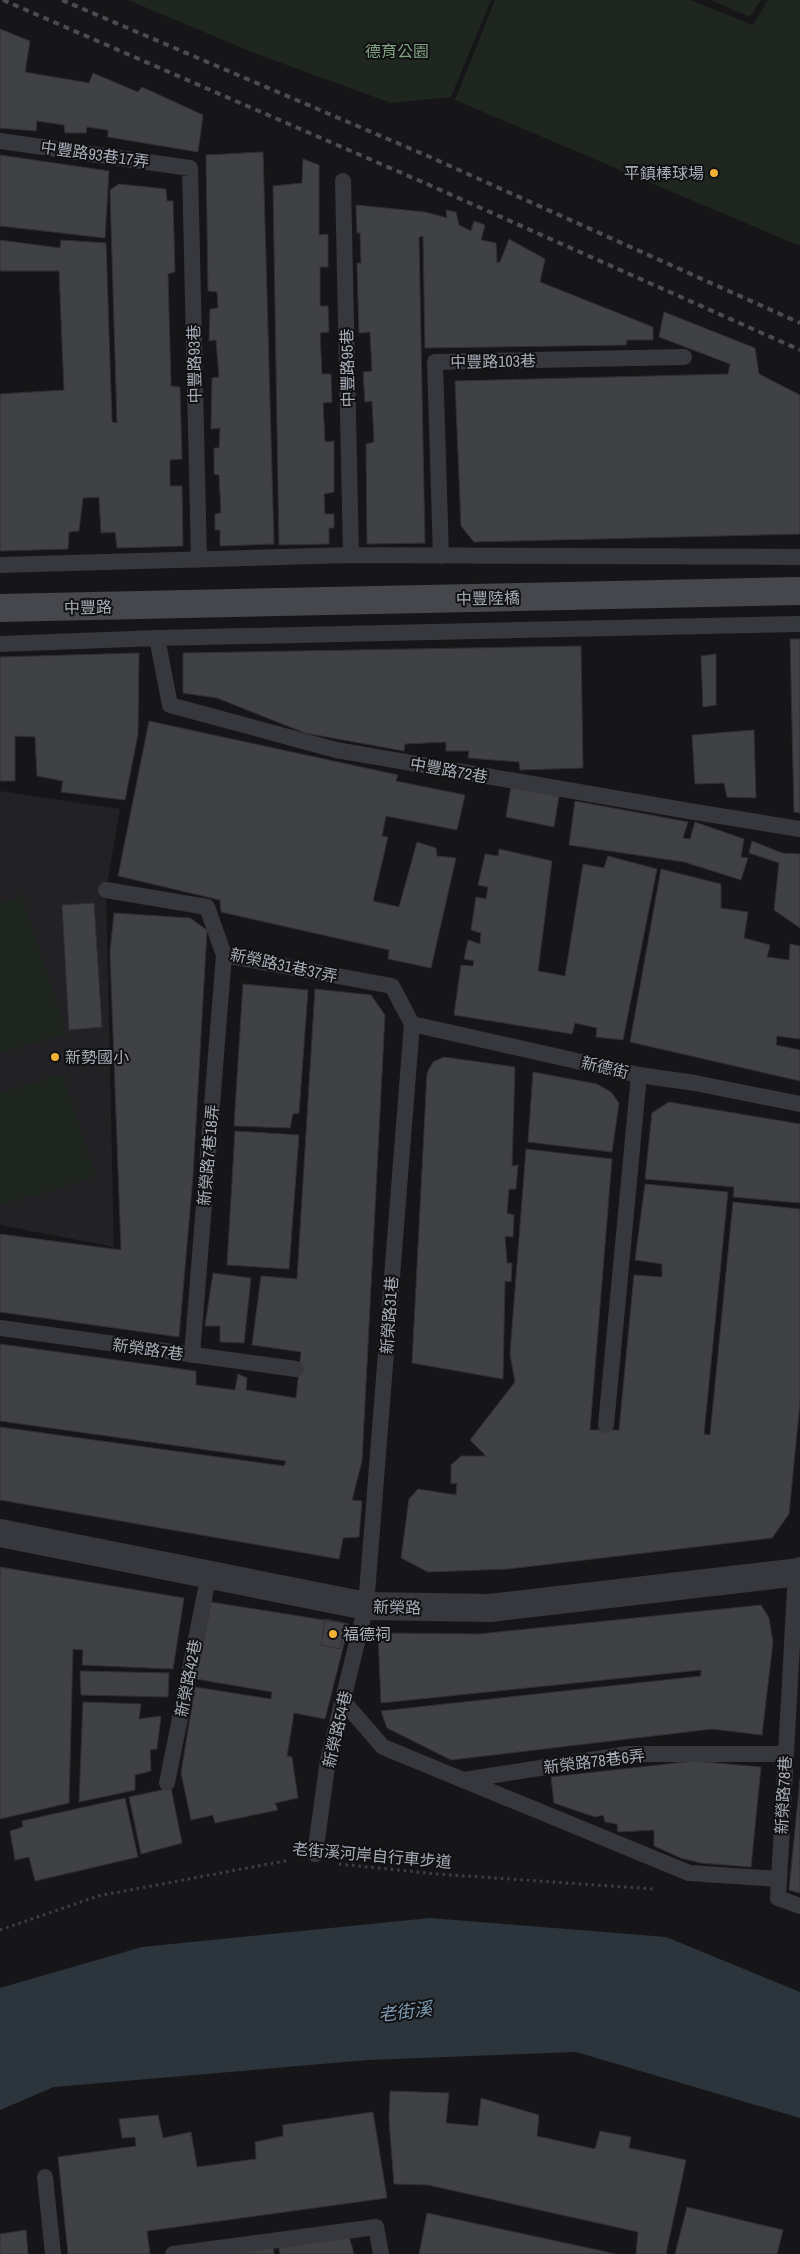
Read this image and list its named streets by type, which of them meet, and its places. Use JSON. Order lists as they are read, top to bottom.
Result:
{
  "streets": {
    "main road": ["中豐陸橋", "中豐路"],
    "street": ["新榮路"],
    "lane": [
      "中豐路93巷17弄",
      "中豐路103巷",
      "中豐路93巷",
      "中豐路95巷",
      "中豐路72巷",
      "新榮路31巷37弄",
      "新德街",
      "新榮路7巷18弄",
      "新榮路31巷",
      "新榮路7巷",
      "新榮路42巷",
      "新榮路54巷",
      "新榮路78巷6弄",
      "新榮路78巷"
    ],
    "path": ["老街溪河岸自行車步道"]
  },
  "crossings": [
    ["中豐路93巷17弄", "中豐路93巷"],
    ["中豐陸橋", "中豐路"],
    ["新榮路31巷37弄", "新德街"],
    ["新榮路31巷37弄", "新榮路7巷18弄"],
    ["新榮路31巷37弄", "新榮路31巷"],
    ["新德街", "新榮路31巷"],
    ["新榮路7巷18弄", "新榮路7巷"],
    ["新榮路31巷", "新榮路"],
    ["新榮路31巷", "新榮路54巷"],
    ["新榮路", "新榮路42巷"],
    ["新榮路", "新榮路54巷"],
    ["新榮路", "新榮路78巷"],
    ["新榮路78巷6弄", "新榮路78巷"]
  ],
  "water": ["老街溪"],
  "parks": ["德育公園"],
  "places": ["平鎮棒球場", "新勢國小", "福德祠"]
}
